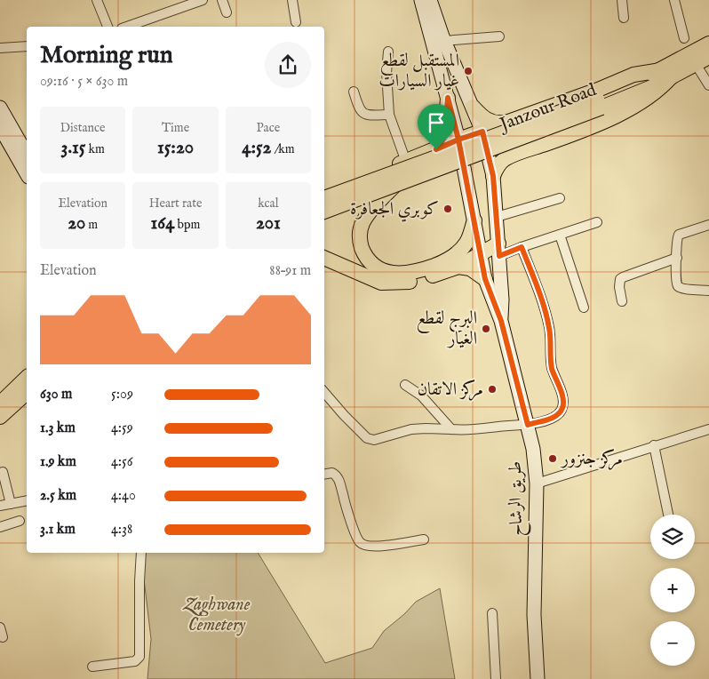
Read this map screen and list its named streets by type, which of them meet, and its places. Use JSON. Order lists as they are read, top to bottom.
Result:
{
  "streets": {
    "main road": ["Janzour Road", "طريق الرشاح"]
  },
  "parks": ["Zaghwane Cemetery"],
  "places": [
    "المستقبل لقطع غيار السيارات",
    "كوبري الجعافرة",
    "البرج لقطع الغيار",
    "مركز الاتقان",
    "مركز جنزور"
  ],
  "page": {
    "heading": ["Morning run", "09:16 · 5 × 630 m"],
    "stats": [
      ["Distance", "3.15 km"],
      ["Time", "15:20"],
      ["Pace", "4:52 /km"],
      ["Elevation", "20 m"],
      ["Heart rate", "164 bpm"],
      ["kcal", "201"]
    ],
    "chart": ["Elevation", "88–91 m"],
    "list": [
      {
        "name": "630 m",
        "note": "5:09"
      },
      {
        "name": "1.3 km",
        "note": "4:59"
      },
      {
        "name": "1.9 km",
        "note": "4:56"
      },
      {
        "name": "2.5 km",
        "note": "4:40"
      },
      {
        "name": "3.1 km",
        "note": "4:38"
      }
    ],
    "map_buttons": ["+", "−"]
  }
}
